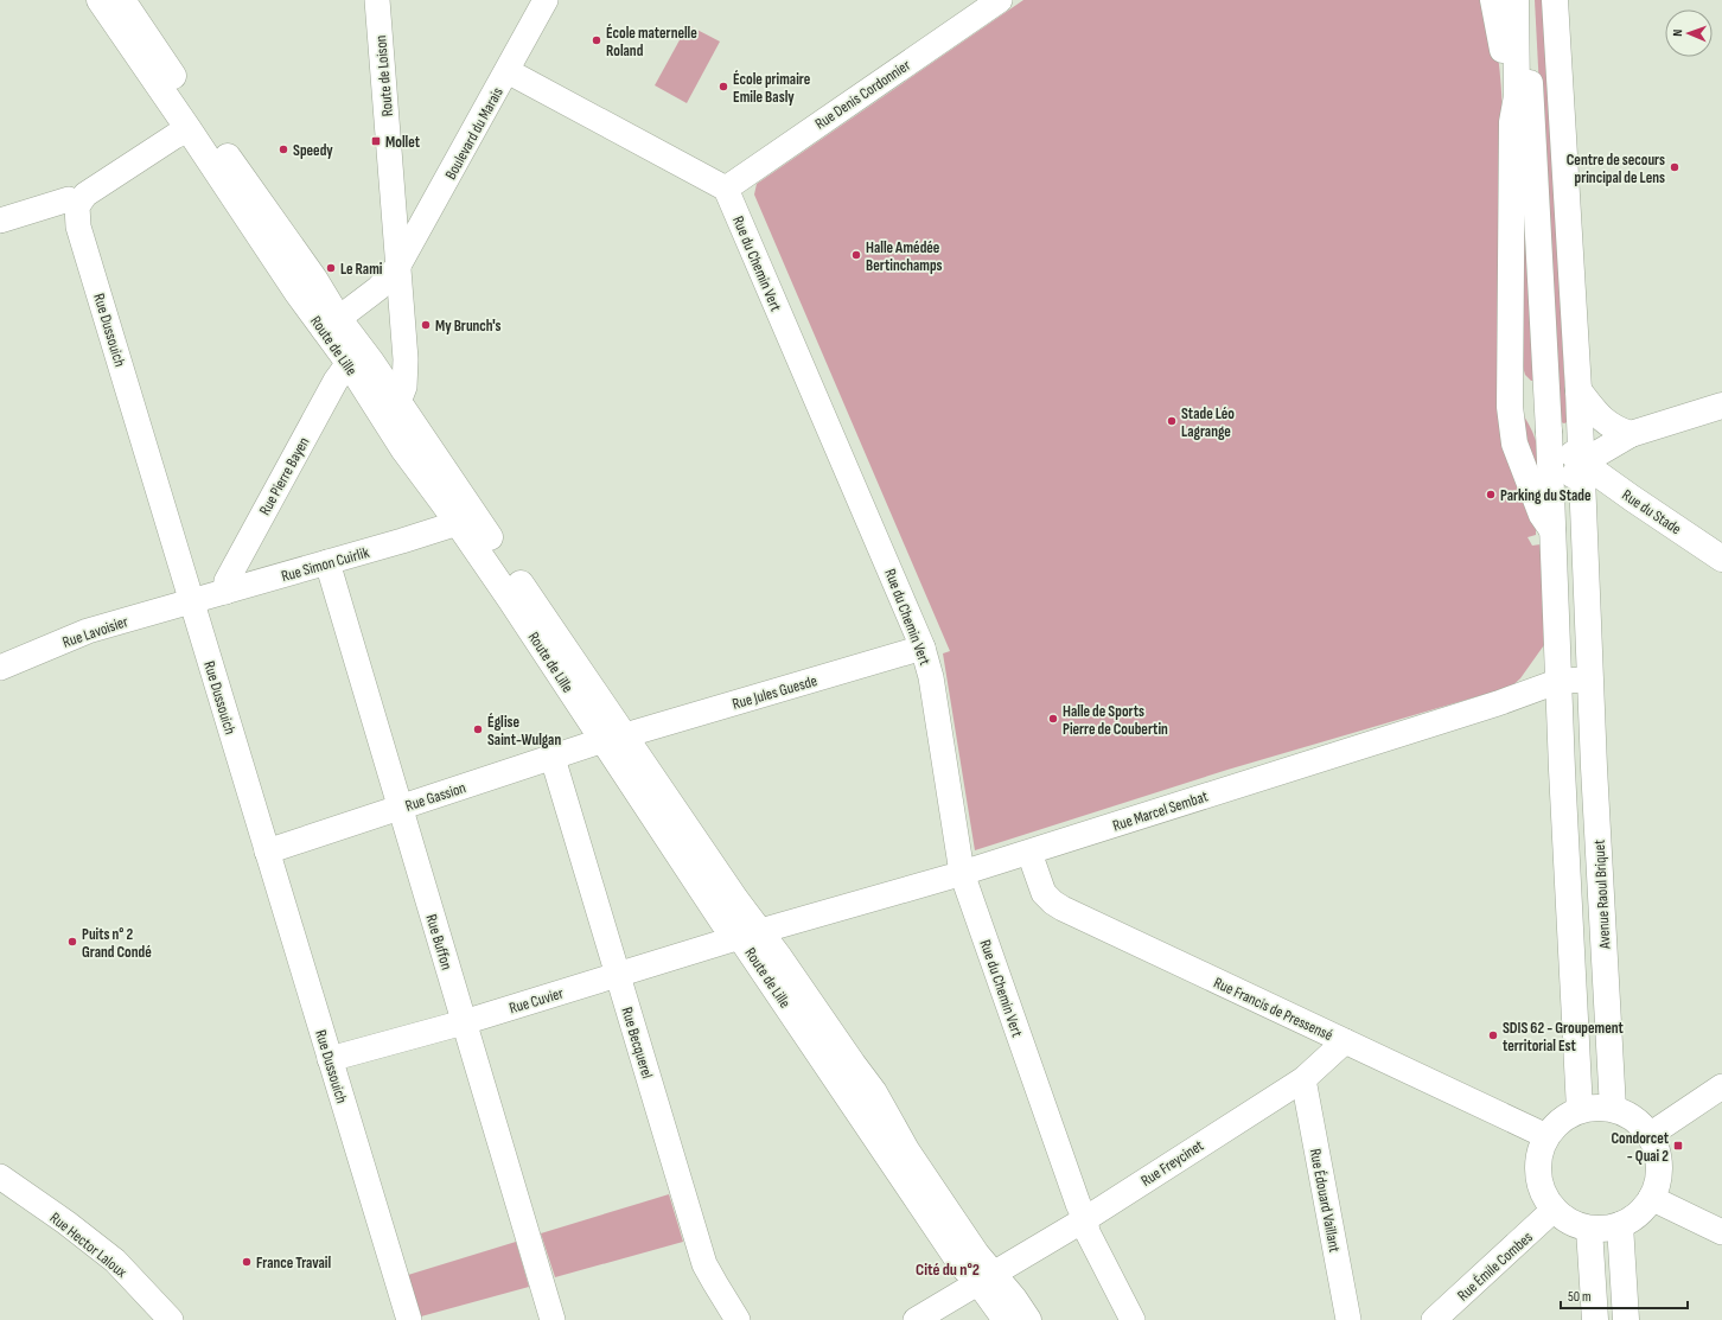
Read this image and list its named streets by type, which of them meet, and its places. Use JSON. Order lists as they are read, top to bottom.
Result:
{
  "streets": {
    "main road": ["Route de Lille", "Rue du Stade", "Avenue Raoul Briquet"],
    "street": [
      "Route de Loison",
      "Rue Denis Cordonnier",
      "Boulevard du Marais",
      "Rue du Chemin Vert",
      "Rue Dussouich",
      "Rue Pierre Bayen",
      "Rue Simon Cuirlik",
      "Rue Lavoisier",
      "Rue Jules Guesde",
      "Rue Gassion",
      "Rue Marcel Sembat",
      "Rue Buffon",
      "Rue Cuvier",
      "Rue Francis de Pressensé",
      "Rue Becquerel",
      "Rue Freycinet",
      "Rue Édouard Vaillant",
      "Rue Hector Laloux",
      "Rue Émile Combes"
    ]
  },
  "crossings": [
    ["Route de Loison", "Boulevard du Marais"],
    ["Route de Loison", "Route de Lille"],
    ["Rue Denis Cordonnier", "Rue du Chemin Vert"],
    ["Rue du Chemin Vert", "Rue Jules Guesde"],
    ["Rue du Chemin Vert", "Rue Marcel Sembat"],
    ["Rue du Chemin Vert", "Rue Freycinet"],
    ["Rue Dussouich", "Rue Simon Cuirlik"],
    ["Rue Dussouich", "Rue Lavoisier"],
    ["Rue Dussouich", "Rue Gassion"],
    ["Rue Dussouich", "Rue Cuvier"],
    ["Route de Lille", "Rue Pierre Bayen"],
    ["Route de Lille", "Rue Simon Cuirlik"],
    ["Route de Lille", "Rue Jules Guesde"],
    ["Route de Lille", "Rue Gassion"],
    ["Route de Lille", "Rue Marcel Sembat"],
    ["Route de Lille", "Rue Cuvier"],
    ["Route de Lille", "Rue Freycinet"],
    ["Rue Pierre Bayen", "Rue Simon Cuirlik"],
    ["Rue du Stade", "Avenue Raoul Briquet"],
    ["Rue Simon Cuirlik", "Rue Lavoisier"],
    ["Rue Simon Cuirlik", "Rue Buffon"],
    ["Rue Jules Guesde", "Rue Gassion"],
    ["Rue Gassion", "Rue Buffon"],
    ["Rue Gassion", "Rue Becquerel"],
    ["Rue Marcel Sembat", "Avenue Raoul Briquet"],
    ["Rue Marcel Sembat", "Rue Cuvier"],
    ["Rue Marcel Sembat", "Rue Francis de Pressensé"],
    ["Avenue Raoul Briquet", "Rue Francis de Pressensé"],
    ["Avenue Raoul Briquet", "Rue Émile Combes"],
    ["Rue Buffon", "Rue Cuvier"],
    ["Rue Cuvier", "Rue Becquerel"],
    ["Rue Francis de Pressensé", "Rue Freycinet"],
    ["Rue Francis de Pressensé", "Rue Émile Combes"],
    ["Rue Freycinet", "Rue Édouard Vaillant"]
  ],
  "districts": ["Cité du n°2"],
  "places": {
    "other": [
      "École maternelle Roland",
      "École primaire Emile Basly",
      "Speedy",
      "Centre de secours principal de Lens",
      "Halle Amédée Bertinchamps",
      "Le Rami",
      "My Brunch's",
      "Stade Léo Lagrange",
      "Parking du Stade",
      "Halle de Sports Pierre de Coubertin",
      "Église Saint-Wulgan",
      "Puits n° 2 Grand Condé",
      "SDIS 62 - Groupement territorial Est",
      "France Travail"
    ],
    "transit": ["Mollet", "Condorcet - Quai 2"]
  },
  "scale_bar": "50 m",
  "north": "left"
}
